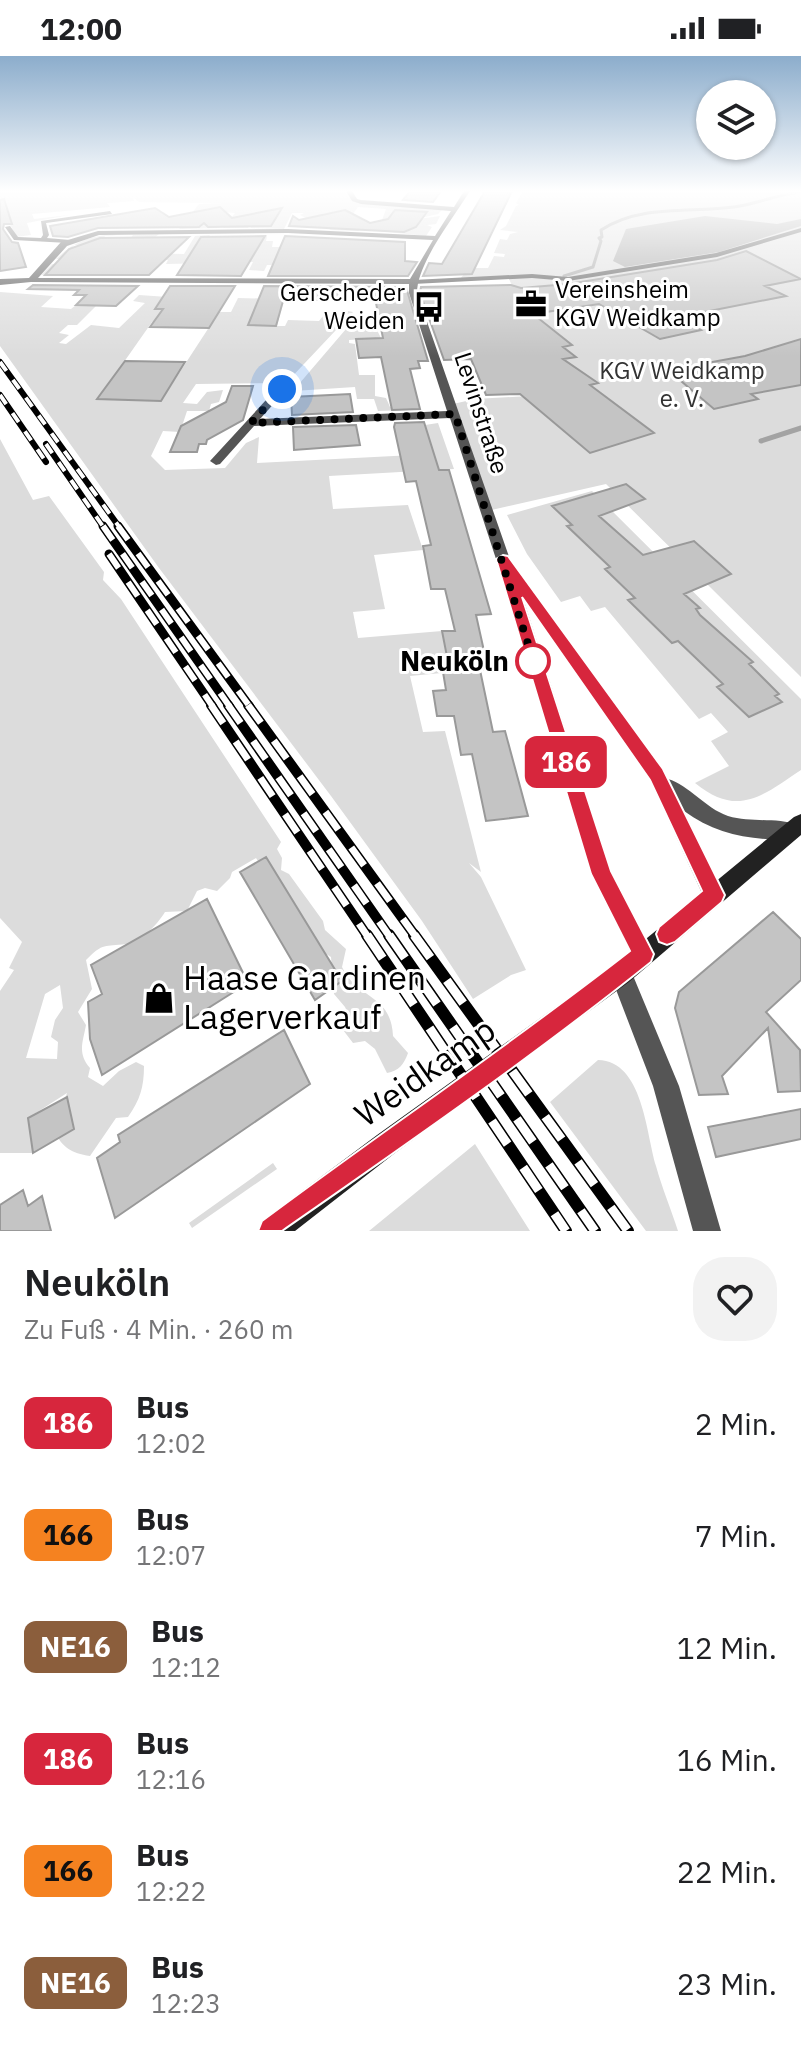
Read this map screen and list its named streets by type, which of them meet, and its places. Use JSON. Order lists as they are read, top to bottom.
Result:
{
  "streets": {
    "street": ["Levinstraße", "Weidkamp"]
  },
  "crossings": [
    ["Levinstraße", "Weidkamp"]
  ],
  "parks": ["KGV Weidkamp e. V."],
  "places": {
    "office": ["Vereinsheim KGV Weidkamp"],
    "bus stop": ["Gerscheder Weiden"],
    "other": ["Neuköln"],
    "shop": ["Haase Gardinen Lagerverkauf"]
  },
  "lines": ["bus line 186"],
  "page": {
    "status": "12:00",
    "on_map": "186",
    "heading": ["Neuköln", "Zu Fuß · 4 Min. · 260 m"],
    "list": [
      {
        "mark": "186",
        "name": "Bus",
        "note": "12:02",
        "value": "2 Min."
      },
      {
        "mark": "166",
        "name": "Bus",
        "note": "12:07",
        "value": "7 Min."
      },
      {
        "mark": "NE16",
        "name": "Bus",
        "note": "12:12",
        "value": "12 Min."
      },
      {
        "mark": "186",
        "name": "Bus",
        "note": "12:16",
        "value": "16 Min."
      },
      {
        "mark": "166",
        "name": "Bus",
        "note": "12:22",
        "value": "22 Min."
      },
      {
        "mark": "NE16",
        "name": "Bus",
        "note": "12:23",
        "value": "23 Min."
      }
    ]
  }
}
